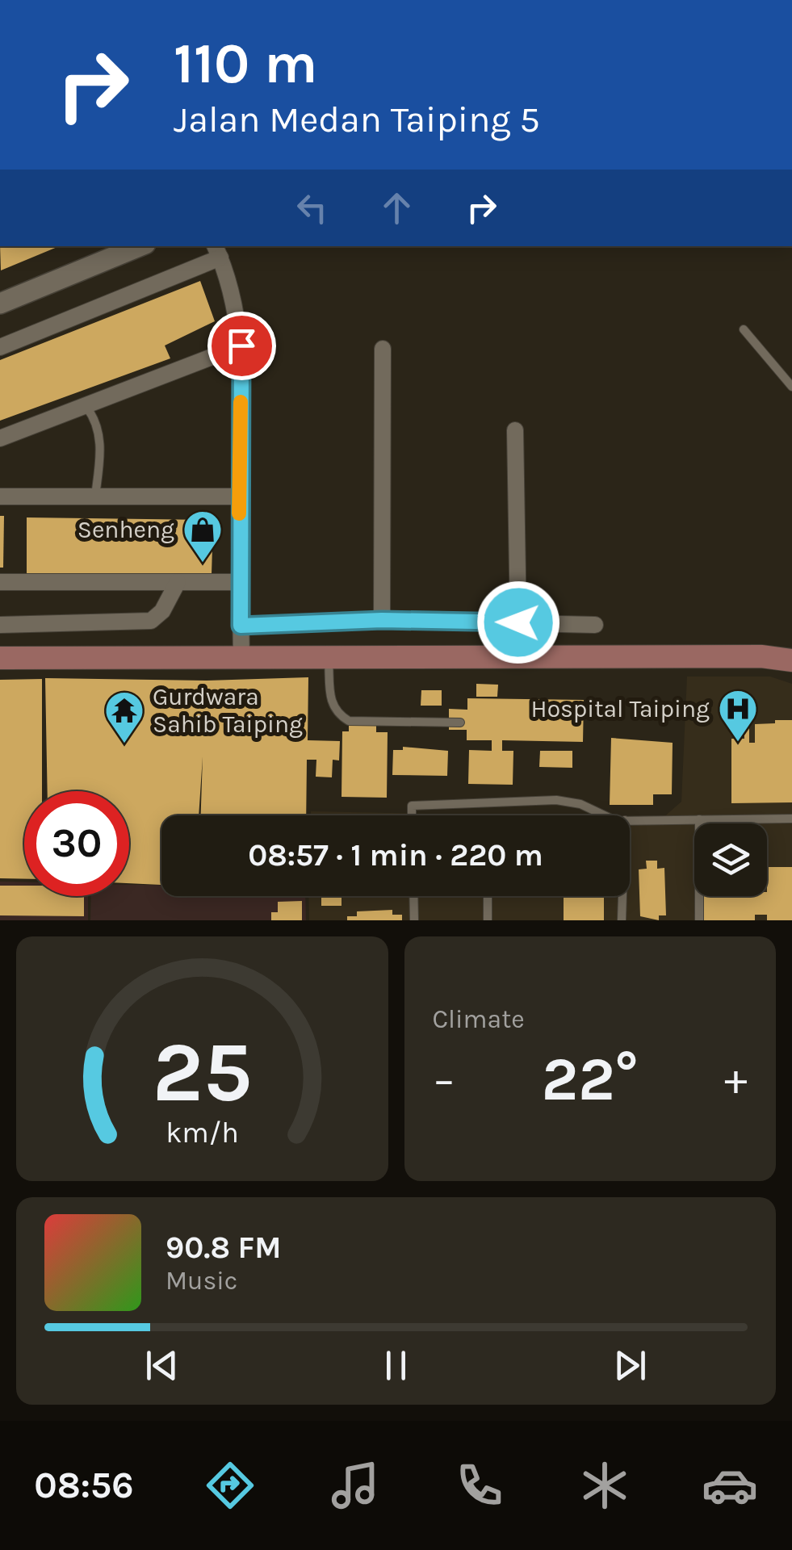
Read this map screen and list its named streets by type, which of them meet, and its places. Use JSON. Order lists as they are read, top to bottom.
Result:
{
  "places": {
    "shop": ["Senheng"],
    "hospital": ["Hospital Taiping"],
    "temple": ["Gurdwara Sahib Taiping"]
  },
  "page": {
    "turn": ["110 m", "Jalan Medan Taiping 5"],
    "limit": "30",
    "trip": "08:57 · 1 min · 220 m",
    "tile": "Climate",
    "heat": ["−", "22°", "+"],
    "song": ["90.8 FM", "Music"],
    "tabs": "08:56",
    "gauge": ["25", "km/h"]
  }
}
